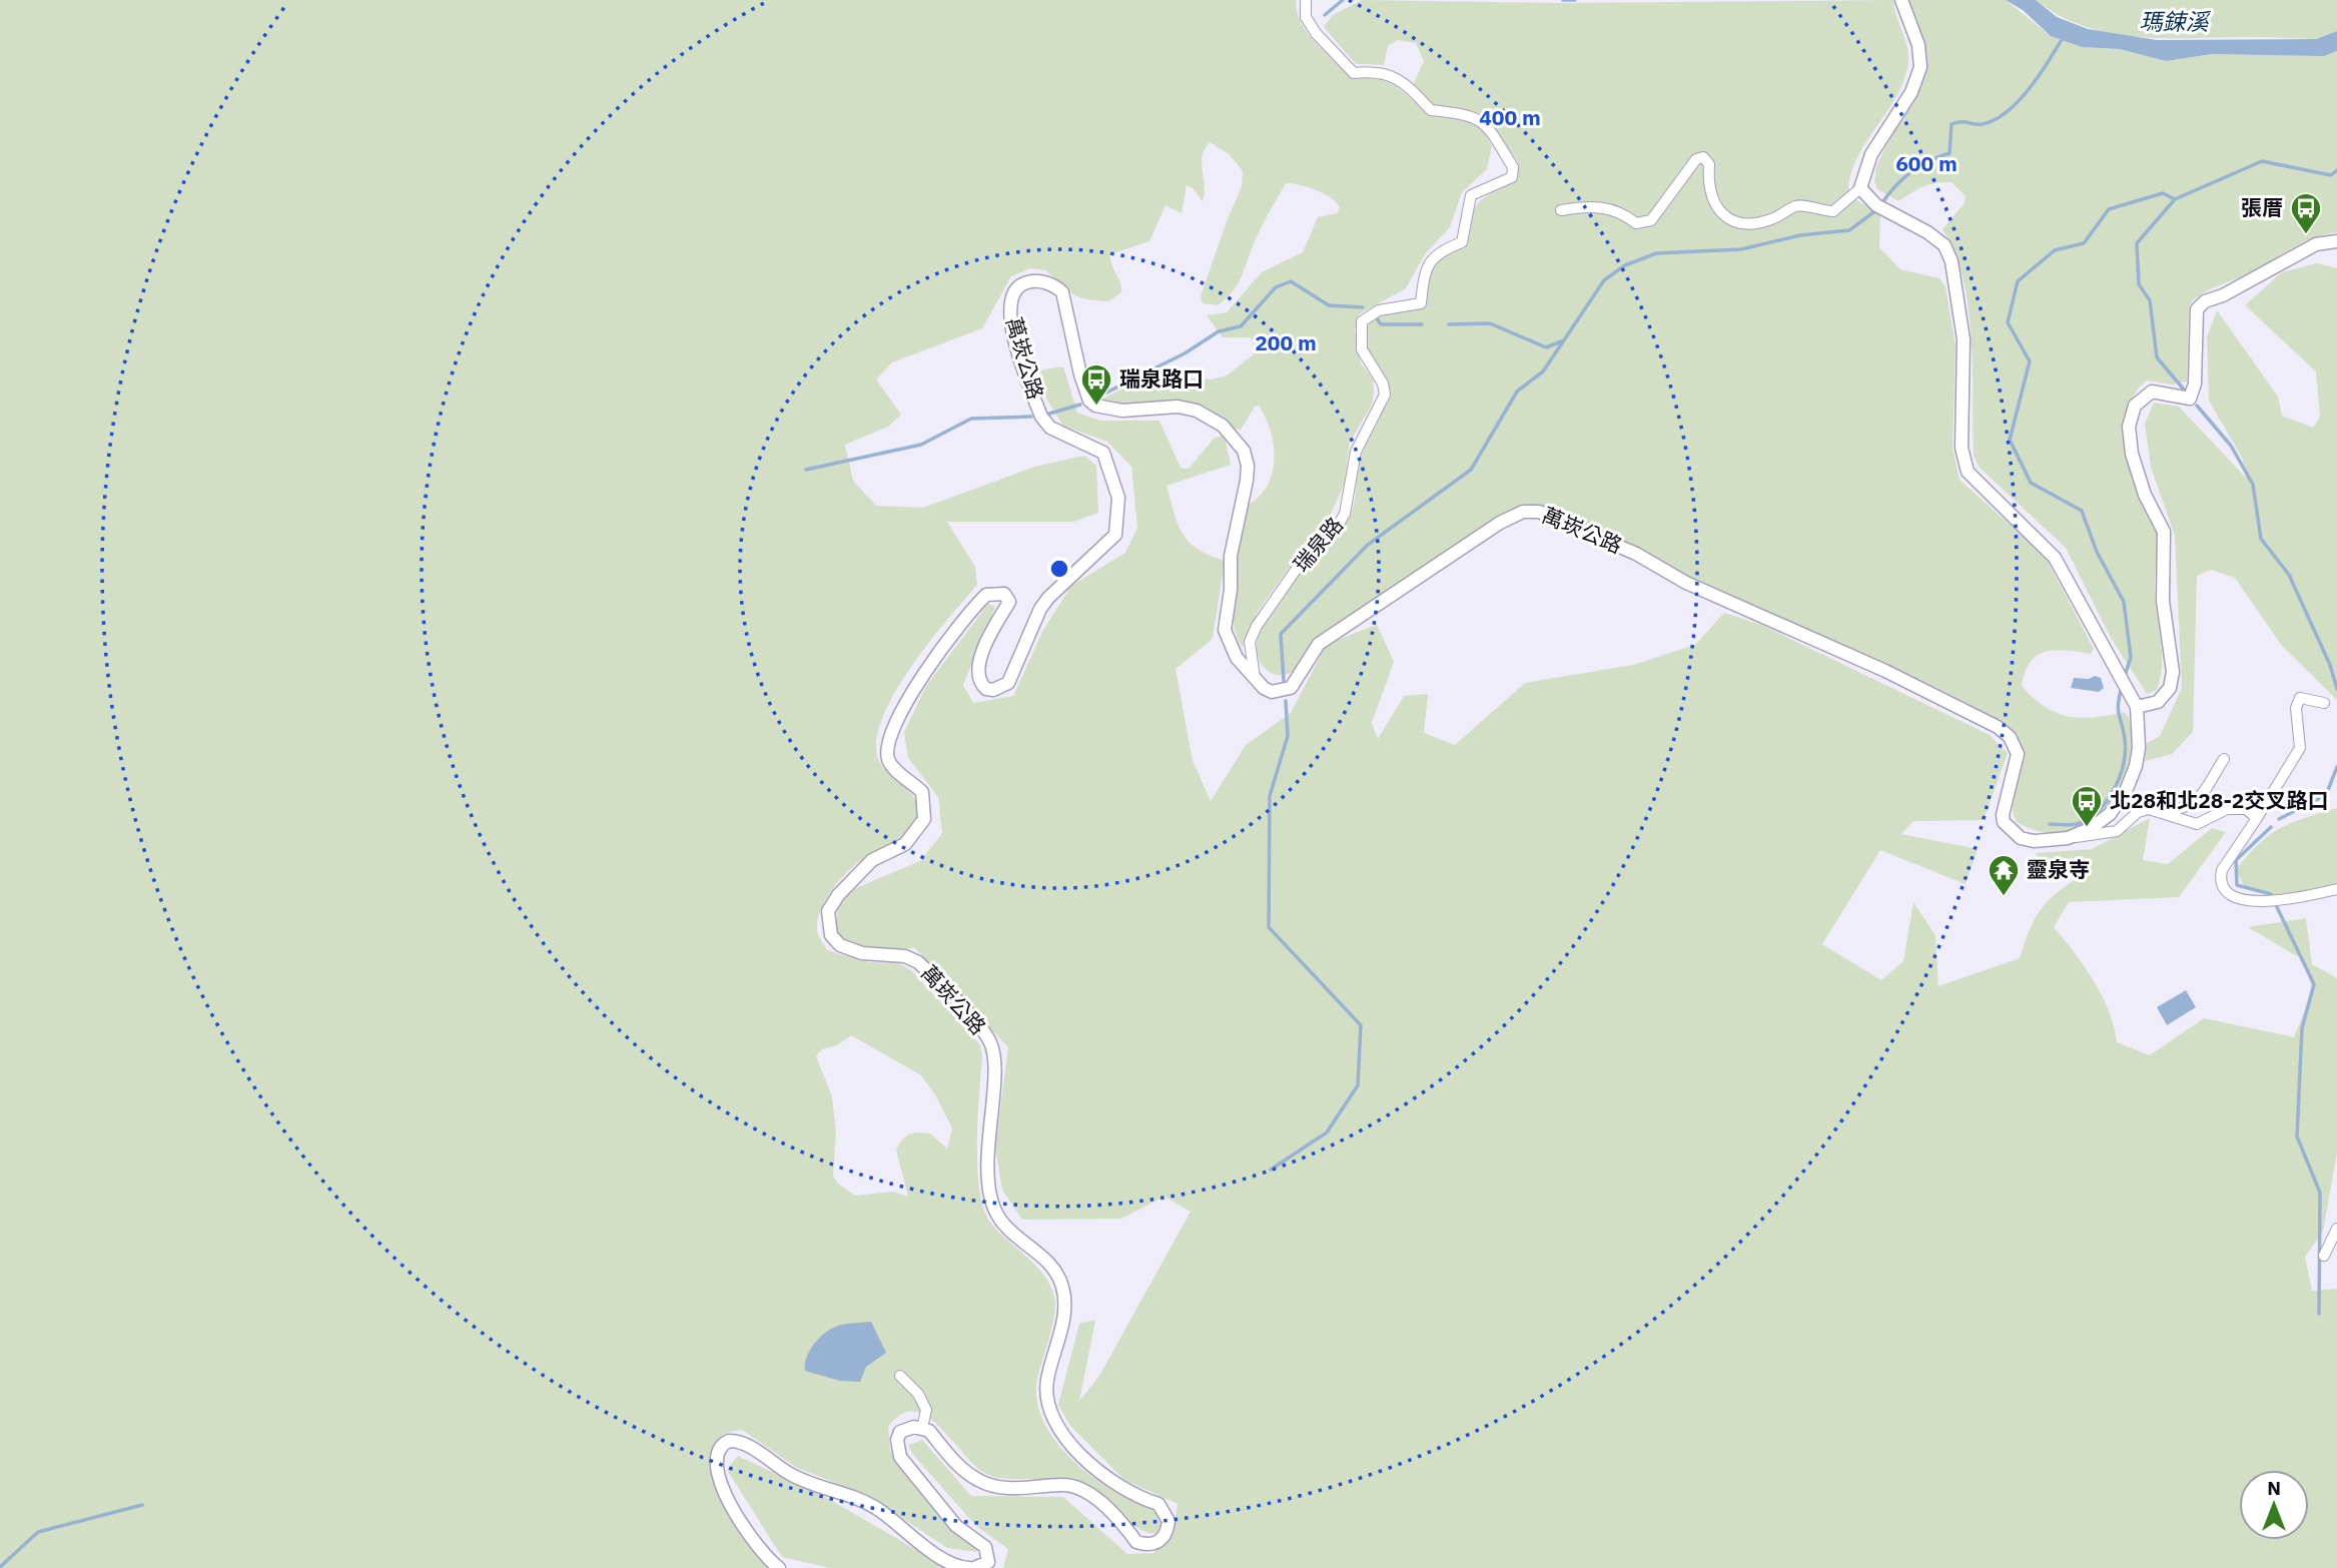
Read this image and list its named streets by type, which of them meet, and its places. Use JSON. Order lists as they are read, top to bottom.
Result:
{
  "streets": {
    "street": ["萬崁公路", "瑞泉路"]
  },
  "crossings": [
    ["萬崁公路", "瑞泉路"]
  ],
  "water": ["瑪鋉溪"],
  "places": {
    "bus stop": ["張厝", "瑞泉路口", "北28和北28-2交叉路口"],
    "temple": ["靈泉寺"]
  },
  "north": "top",
  "rings": ["400 m", "600 m", "200 m"]
}
